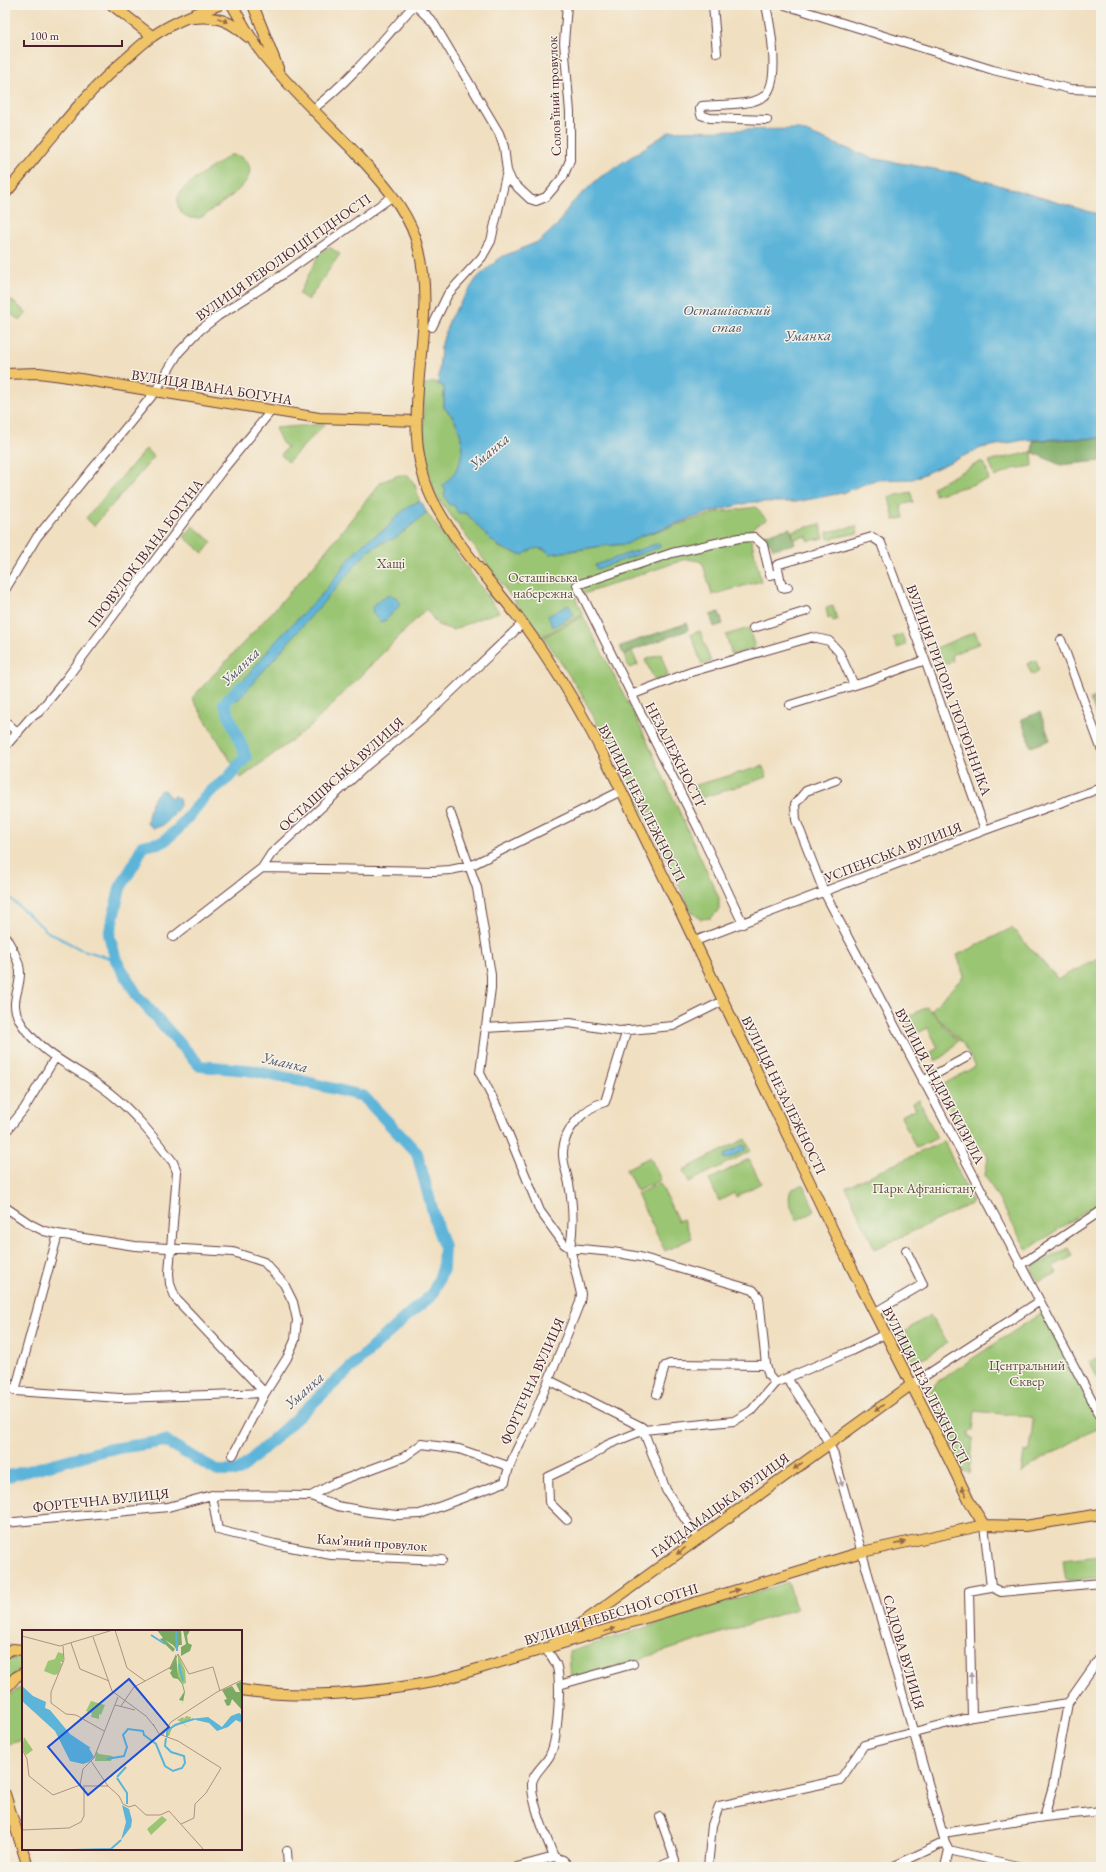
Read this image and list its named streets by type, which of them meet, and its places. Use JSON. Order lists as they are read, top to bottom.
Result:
{
  "streets": {
    "main road": [
      "ВУЛИЦЯ ІВАНА БОГУНА",
      "ВУЛИЦЯ НЕЗАЛЕЖНОСТІ",
      "ГАЙДАМАЦЬКА ВУЛИЦЯ",
      "ВУЛИЦЯ НЕБЕСНОЇ СОТНІ"
    ],
    "street": [
      "Соловʼїний провулок",
      "ВУЛИЦЯ РЕВОЛЮЦІЇ ГІДНОСТІ",
      "ПРОВУЛОК ІВАНА БОГУНА",
      "ВУЛИЦЯ ГРИГОРА ТЮТЮННИКА",
      "НЕЗАЛЕЖНОСТІ'",
      "ОСТАШІВСЬКА ВУЛИЦЯ",
      "УСПЕНСЬКА ВУЛИЦЯ",
      "ВУЛИЦЯ АНДРІЯ КИЗИЛА",
      "ФОРТЕЧНА ВУЛИЦЯ",
      "Камʼяний провулок",
      "САДОВА ВУЛИЦЯ"
    ]
  },
  "crossings": [
    ["ВУЛИЦЯ РЕВОЛЮЦІЇ ГІДНОСТІ", "ВУЛИЦЯ ІВАНА БОГУНА"],
    ["ВУЛИЦЯ РЕВОЛЮЦІЇ ГІДНОСТІ", "ВУЛИЦЯ НЕЗАЛЕЖНОСТІ"],
    ["ВУЛИЦЯ ІВАНА БОГУНА", "ПРОВУЛОК ІВАНА БОГУНА"],
    ["ВУЛИЦЯ ІВАНА БОГУНА", "ВУЛИЦЯ НЕЗАЛЕЖНОСТІ"],
    ["ВУЛИЦЯ ГРИГОРА ТЮТЮННИКА", "НЕЗАЛЕЖНОСТІ'"],
    ["ВУЛИЦЯ ГРИГОРА ТЮТЮННИКА", "УСПЕНСЬКА ВУЛИЦЯ"],
    ["НЕЗАЛЕЖНОСТІ'", "УСПЕНСЬКА ВУЛИЦЯ"],
    ["ОСТАШІВСЬКА ВУЛИЦЯ", "ВУЛИЦЯ НЕЗАЛЕЖНОСТІ"],
    ["ВУЛИЦЯ НЕЗАЛЕЖНОСТІ", "УСПЕНСЬКА ВУЛИЦЯ"],
    ["ВУЛИЦЯ НЕЗАЛЕЖНОСТІ", "ГАЙДАМАЦЬКА ВУЛИЦЯ"],
    ["ВУЛИЦЯ НЕЗАЛЕЖНОСТІ", "ВУЛИЦЯ НЕБЕСНОЇ СОТНІ"],
    ["УСПЕНСЬКА ВУЛИЦЯ", "ВУЛИЦЯ АНДРІЯ КИЗИЛА"],
    ["ФОРТЕЧНА ВУЛИЦЯ", "Камʼяний провулок"],
    ["ГАЙДАМАЦЬКА ВУЛИЦЯ", "ВУЛИЦЯ НЕБЕСНОЇ СОТНІ"],
    ["ГАЙДАМАЦЬКА ВУЛИЦЯ", "САДОВА ВУЛИЦЯ"],
    ["ВУЛИЦЯ НЕБЕСНОЇ СОТНІ", "САДОВА ВУЛИЦЯ"]
  ],
  "one_way": ["ГАЙДАМАЦЬКА ВУЛИЦЯ", "ВУЛИЦЯ НЕБЕСНОЇ СОТНІ"],
  "water": ["Осташівський став", "Уманка"],
  "parks": [
    "Хащі",
    "Осташівська набережна",
    "Парк Афганістану",
    "Центральний Сквер"
  ],
  "scale_bar": "100 m"
}
